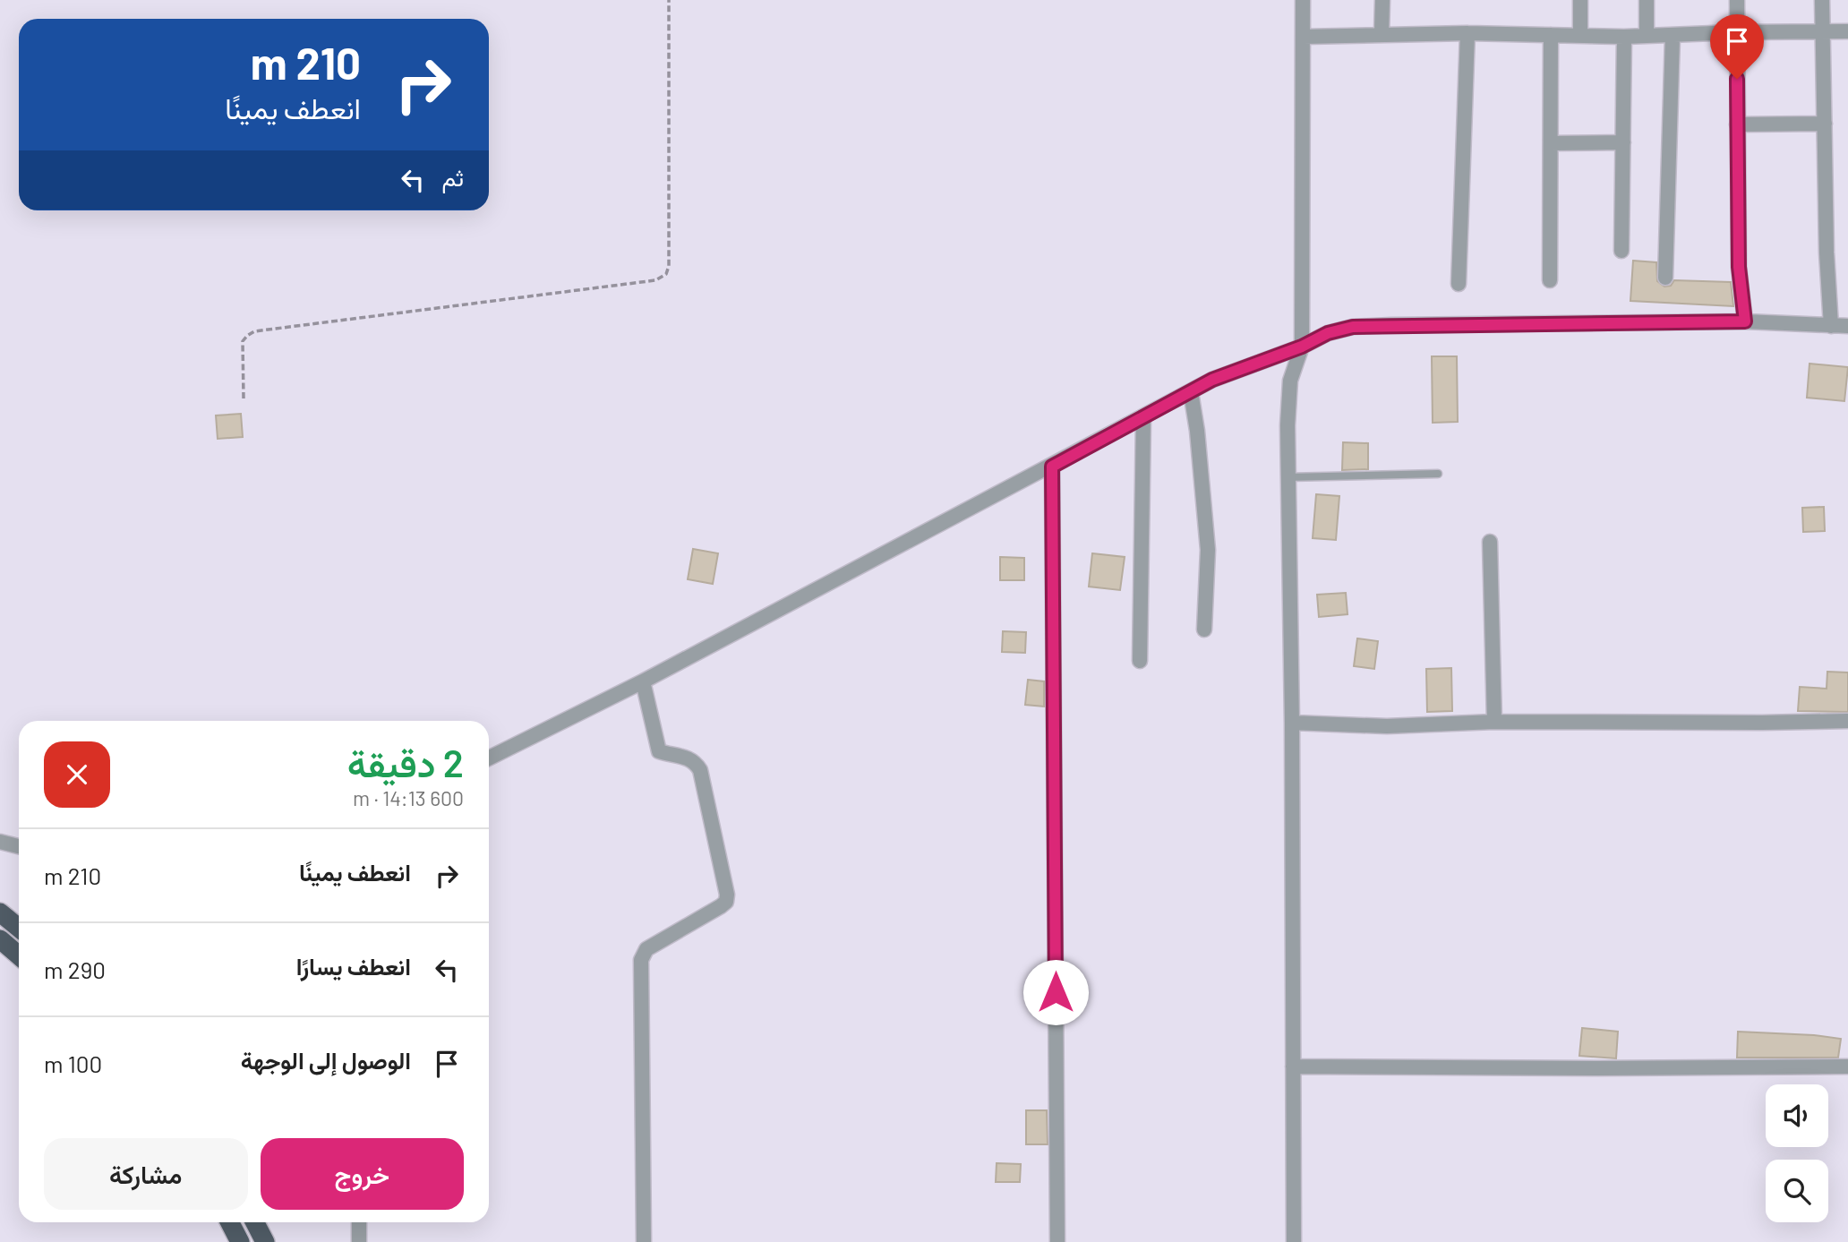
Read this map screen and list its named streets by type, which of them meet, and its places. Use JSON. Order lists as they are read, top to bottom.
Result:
{
  "page": {
    "turn": ["210 m", "انعطف يمينًا"],
    "then": "ثم",
    "heading": ["2 دقيقة", "600 m · 14:13"],
    "list": [
      {
        "name": "انعطف يمينًا",
        "value": "210 m"
      },
      {
        "name": "انعطف يسارًا",
        "value": "290 m"
      },
      {
        "name": "الوصول إلى الوجهة",
        "value": "100 m"
      }
    ],
    "buttons": ["خروج", "مشاركة"]
  }
}
